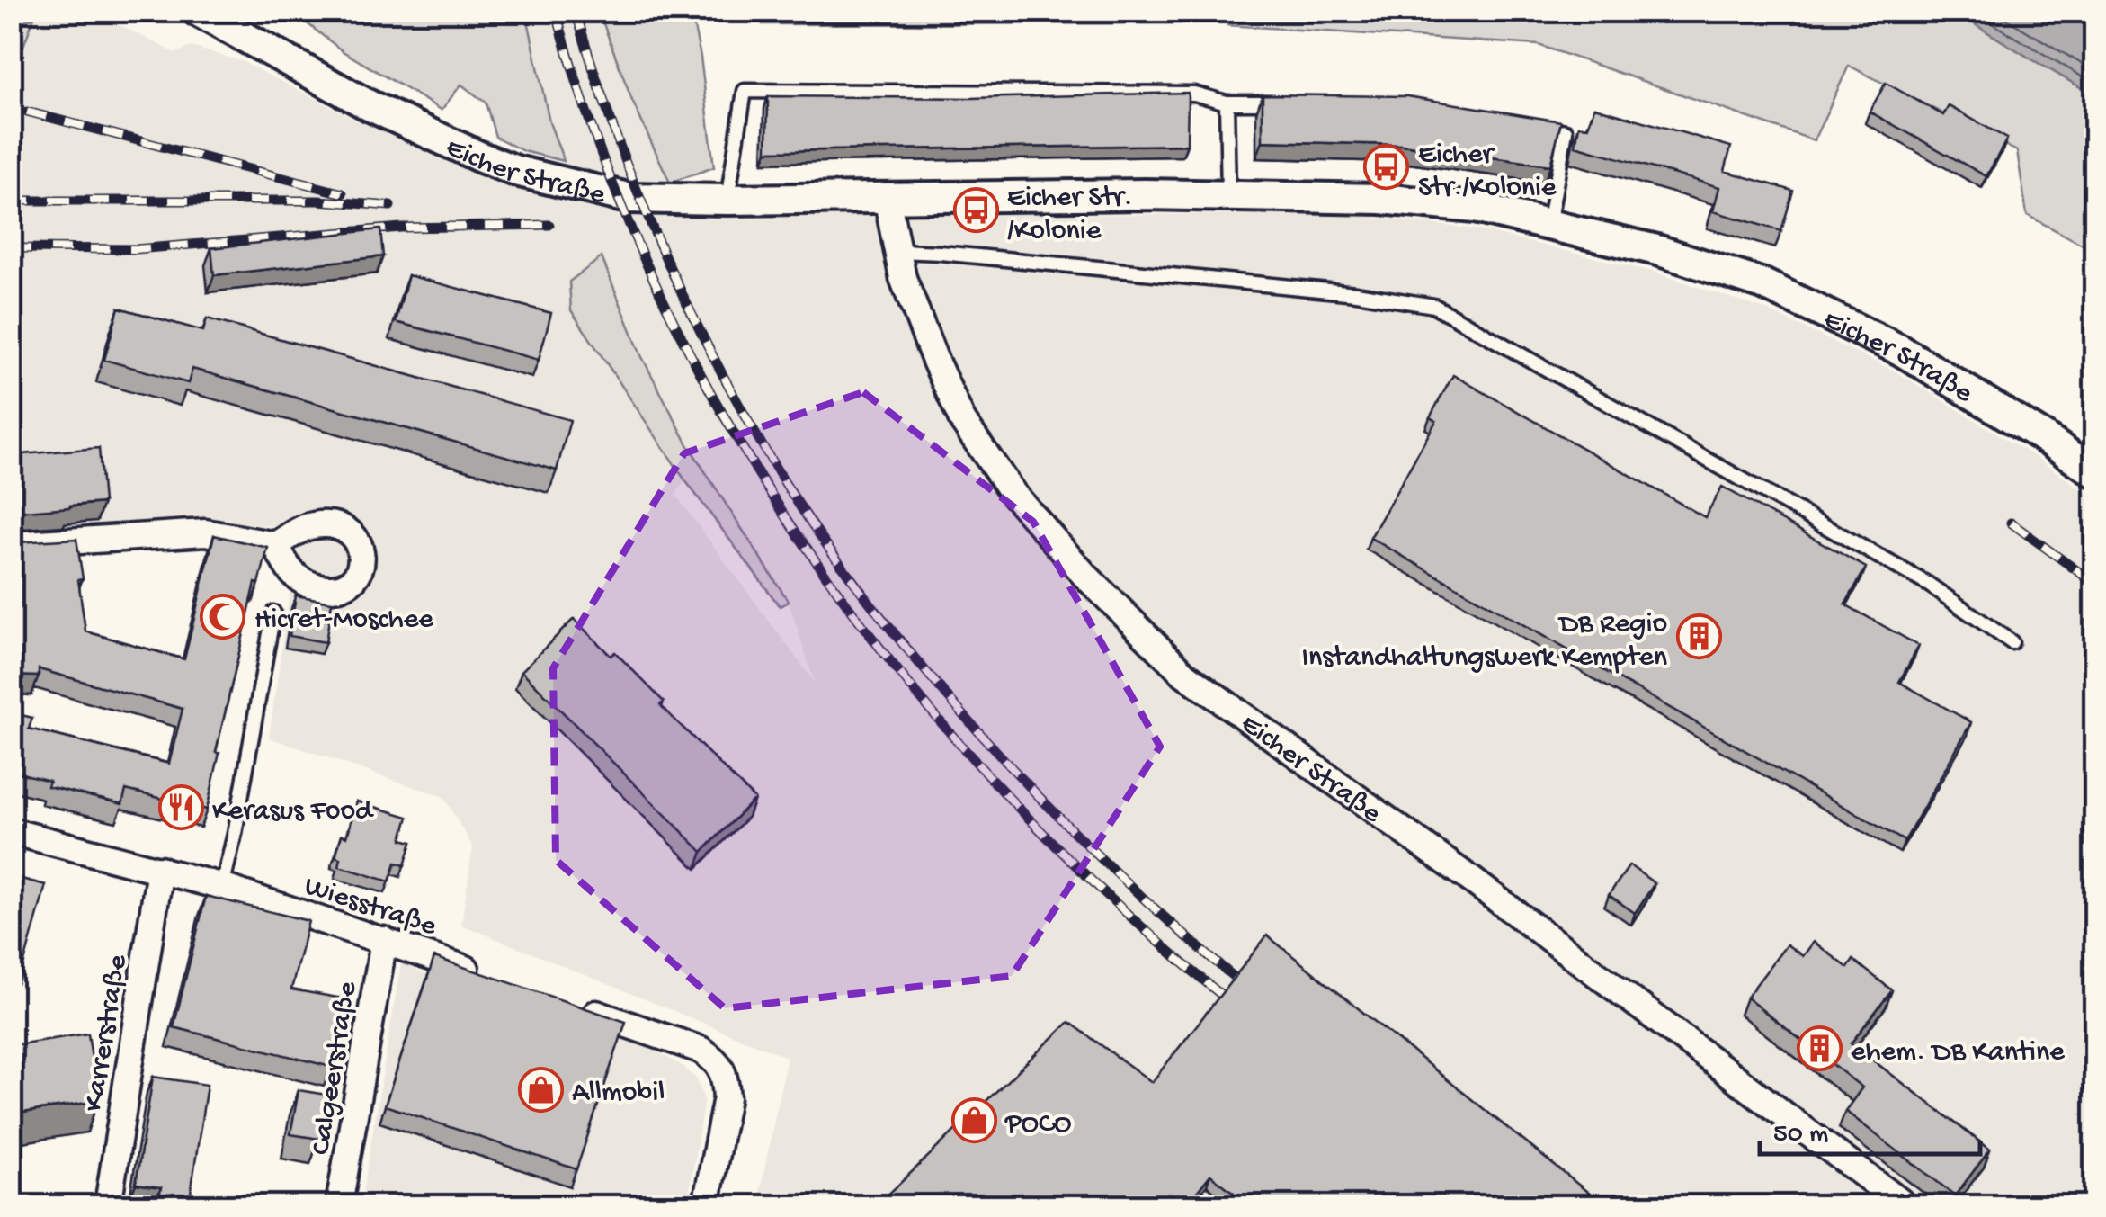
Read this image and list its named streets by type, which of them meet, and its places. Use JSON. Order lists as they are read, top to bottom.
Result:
{
  "streets": {
    "street": [
      "Eicher Straße",
      "Wiesstraße",
      "Karrerstraße",
      "Calgeerstraße"
    ]
  },
  "crossings": [
    ["Wiesstraße", "Karrerstraße"],
    ["Wiesstraße", "Calgeerstraße"]
  ],
  "places": {
    "bus stop": ["Eicher Str./Kolonie", "Eicher Str. /Kolonie"],
    "mosque": ["Hicret-Moschee"],
    "building": ["DB Regio Instandhaltungswerk Kempten", "ehem. DB Kantine"],
    "restaurant": ["Kerasus Food"],
    "shop": ["Allmobil", "POCO"]
  },
  "scale_bar": "50 m"
}
